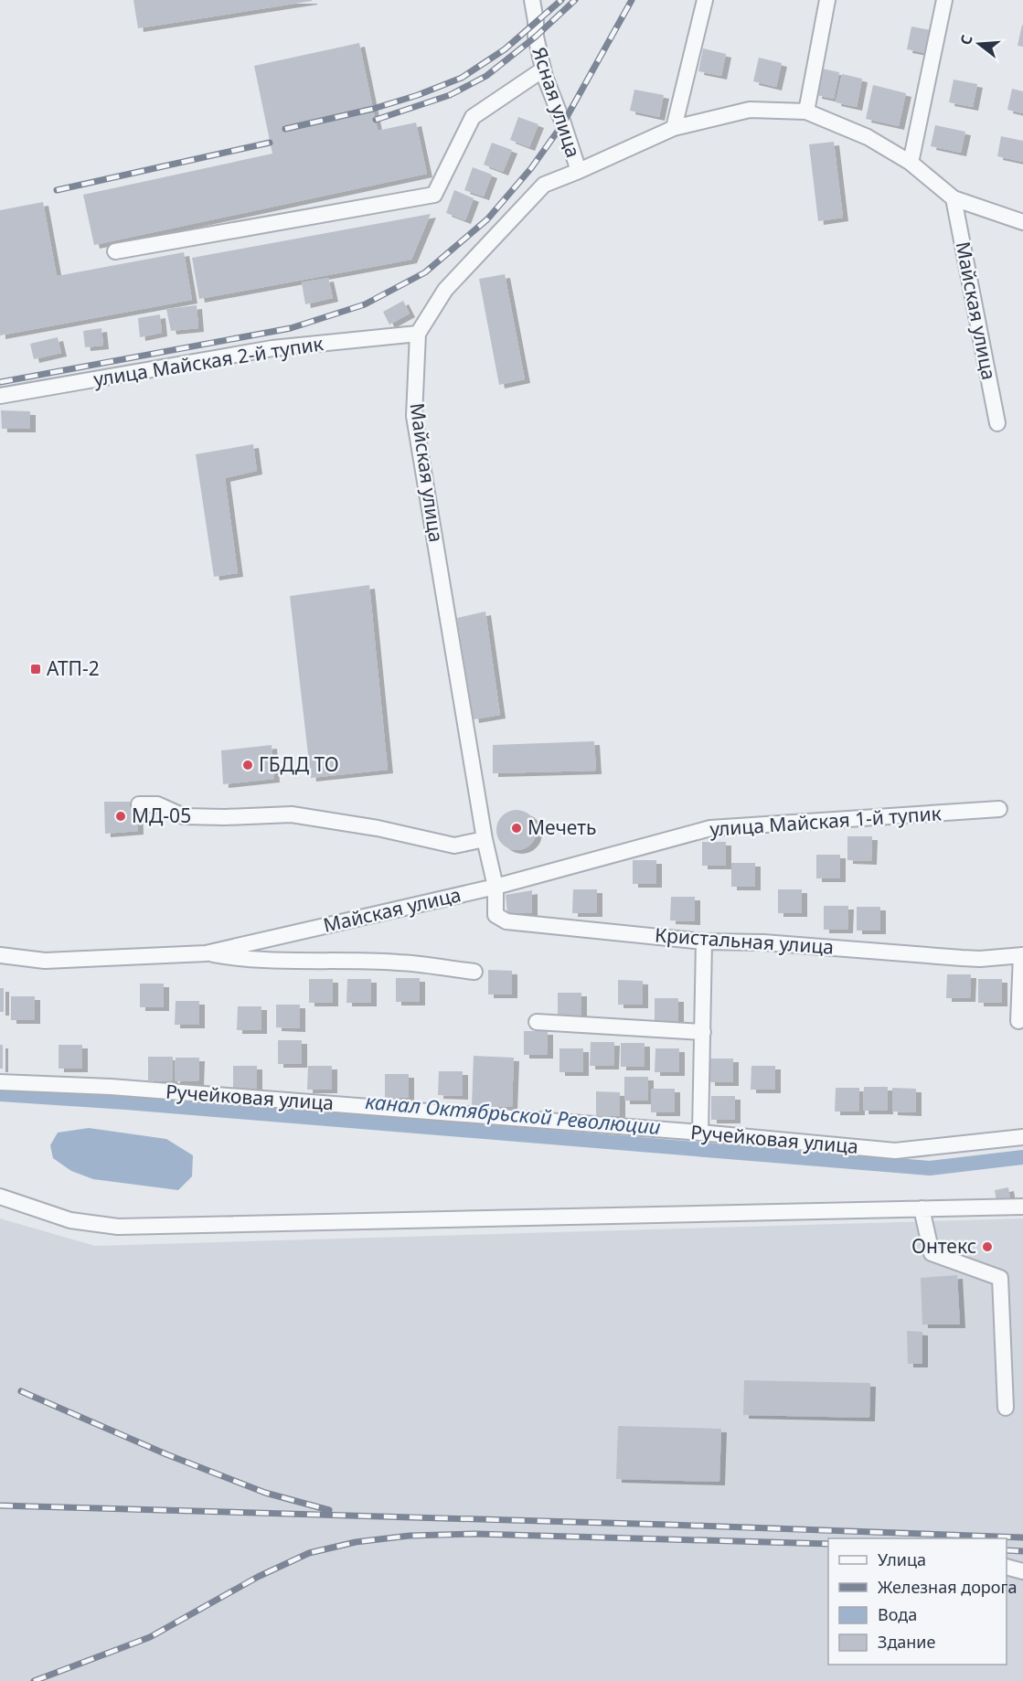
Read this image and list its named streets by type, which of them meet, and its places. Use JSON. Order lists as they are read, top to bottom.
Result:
{
  "streets": {
    "street": [
      "Ясная улица",
      "Майская улица",
      "улица Майская 2-й тупик",
      "улица Майская 1-й тупик",
      "Кристальная улица",
      "Ручейковая улица"
    ]
  },
  "crossings": [
    ["Ясная улица", "Майская улица"],
    ["Майская улица", "улица Майская 2-й тупик"],
    ["Майская улица", "улица Майская 1-й тупик"],
    ["Майская улица", "Кристальная улица"],
    ["улица Майская 1-й тупик", "Кристальная улица"]
  ],
  "water": ["канал Октябрьской Революции"],
  "places": {
    "transit": ["АТП-2"],
    "other": [
      "ГБДД ТО",
      "МД-05",
      "Мечеть",
      "Онтекс"
    ]
  },
  "legend": [
    "Улица",
    "Железная дорога",
    "Вода",
    "Здание"
  ],
  "north": "left"
}
